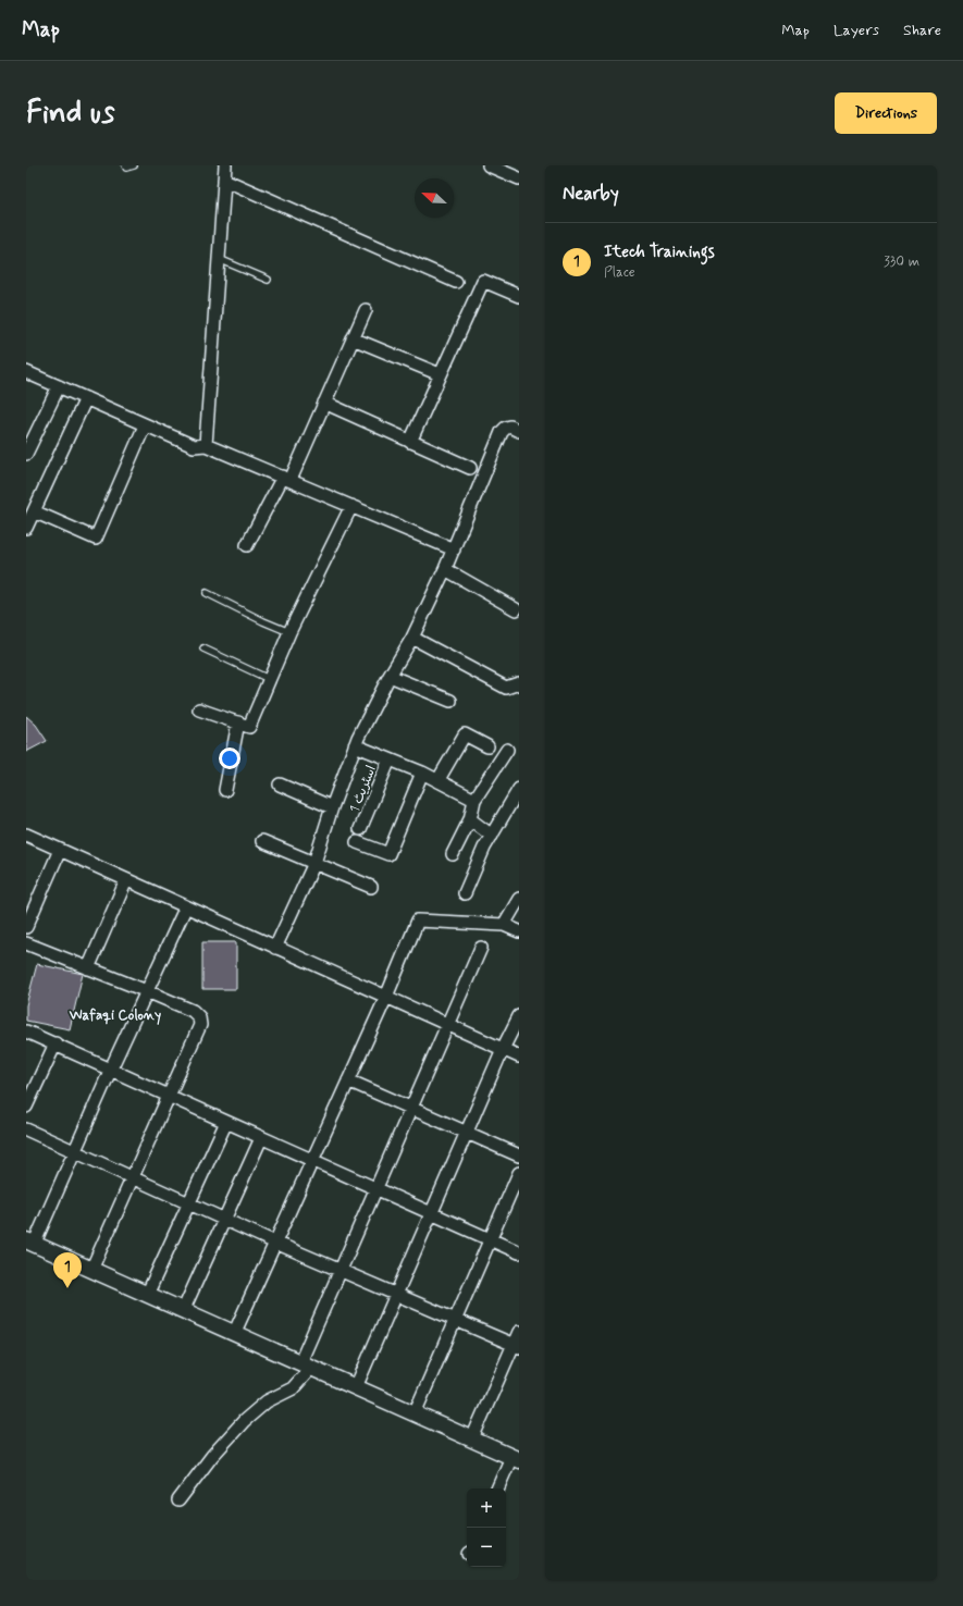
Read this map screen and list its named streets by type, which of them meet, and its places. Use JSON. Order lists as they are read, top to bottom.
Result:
{
  "streets": {
    "street": ["اسٹریٹ 1"]
  },
  "districts": ["Wafaqi Colony"],
  "north": "top left",
  "page": {
    "header": "Map",
    "nav": ["Map", "Layers", "Share"],
    "buttons": "Directions",
    "title": "Find us",
    "heading": "Nearby",
    "list": [
      {
        "mark": "1",
        "name": "Itech Trainings",
        "note": "Place",
        "value": "330 m"
      }
    ],
    "pins": "1",
    "map_buttons": ["+", "−"]
  }
}
